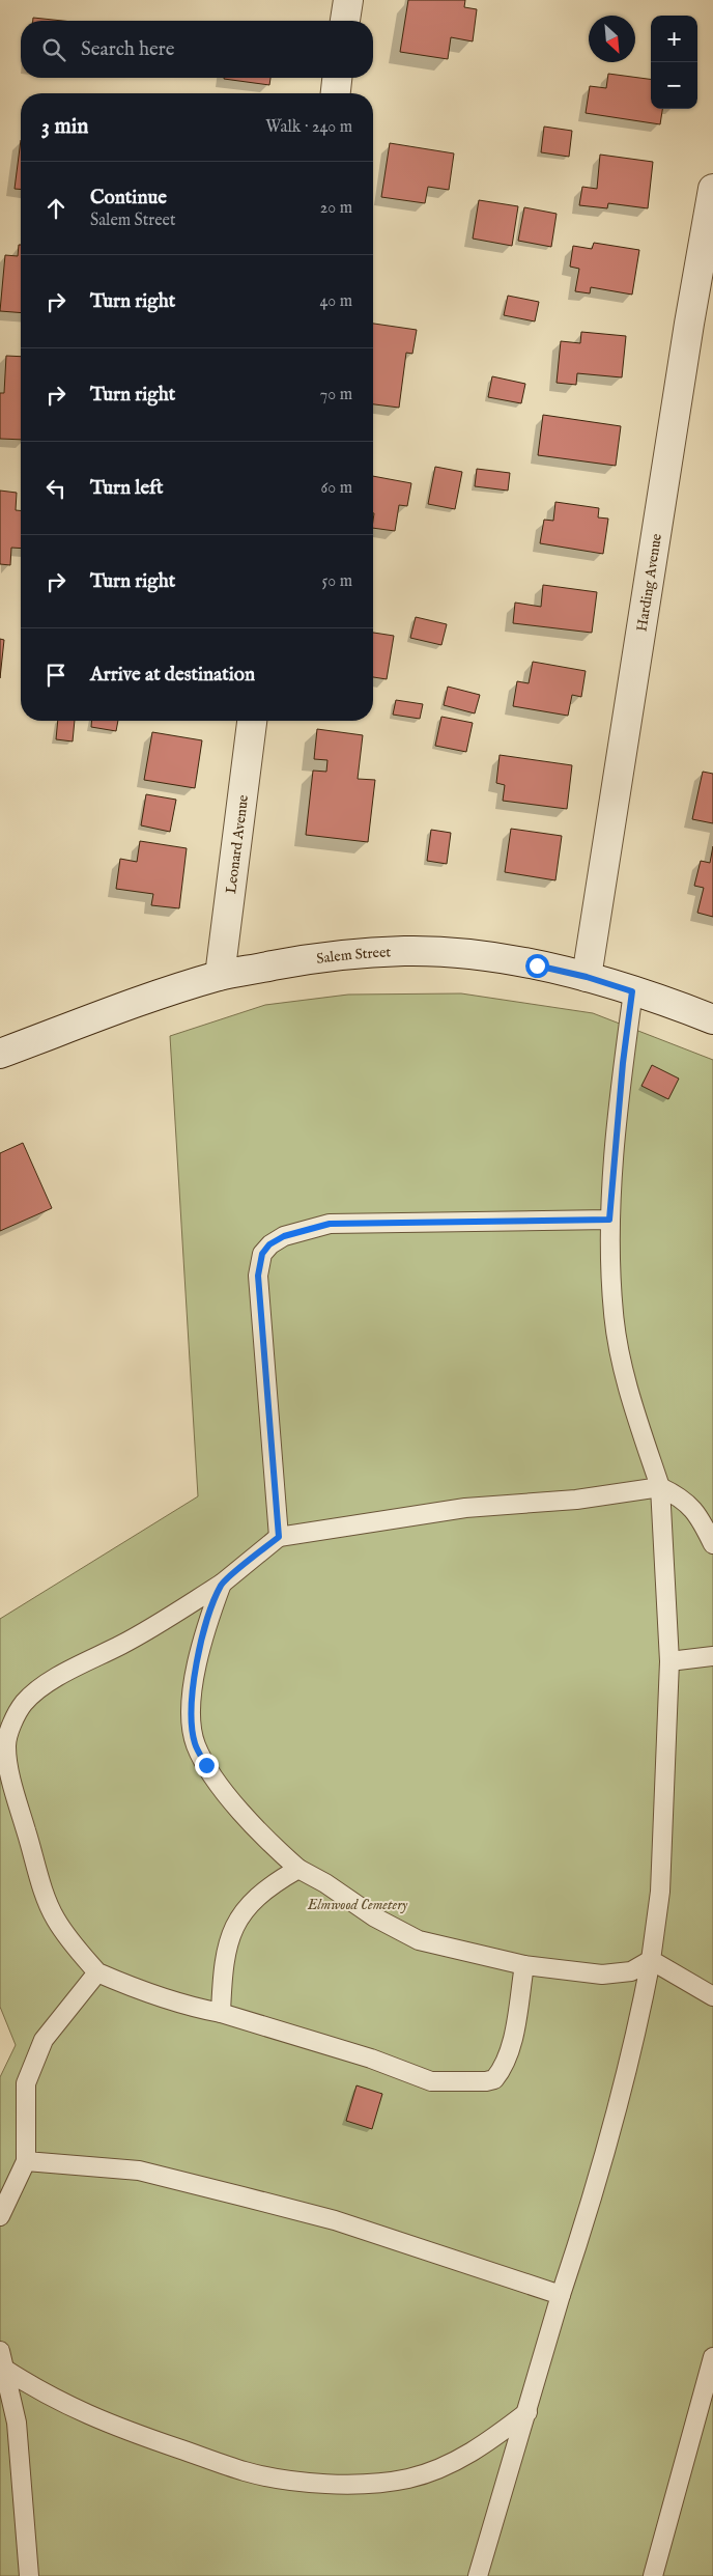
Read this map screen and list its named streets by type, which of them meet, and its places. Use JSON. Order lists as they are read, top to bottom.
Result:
{
  "streets": {
    "street": ["Harding Avenue", "Leonard Avenue", "Salem Street"]
  },
  "crossings": [
    ["Harding Avenue", "Salem Street"],
    ["Leonard Avenue", "Salem Street"]
  ],
  "parks": ["Elmwood Cemetery"],
  "north": "bottom right",
  "page": {
    "map_buttons": ["+", "−"],
    "search": "Search here",
    "heading": ["3 min", "Walk · 240 m"],
    "list": [
      ["Continue", "Salem Street", "20 m"],
      ["Turn right", "40 m"],
      ["Turn right", "70 m"],
      ["Turn left", "60 m"],
      ["Turn right", "50 m"],
      "Arrive at destination"
    ]
  }
}
